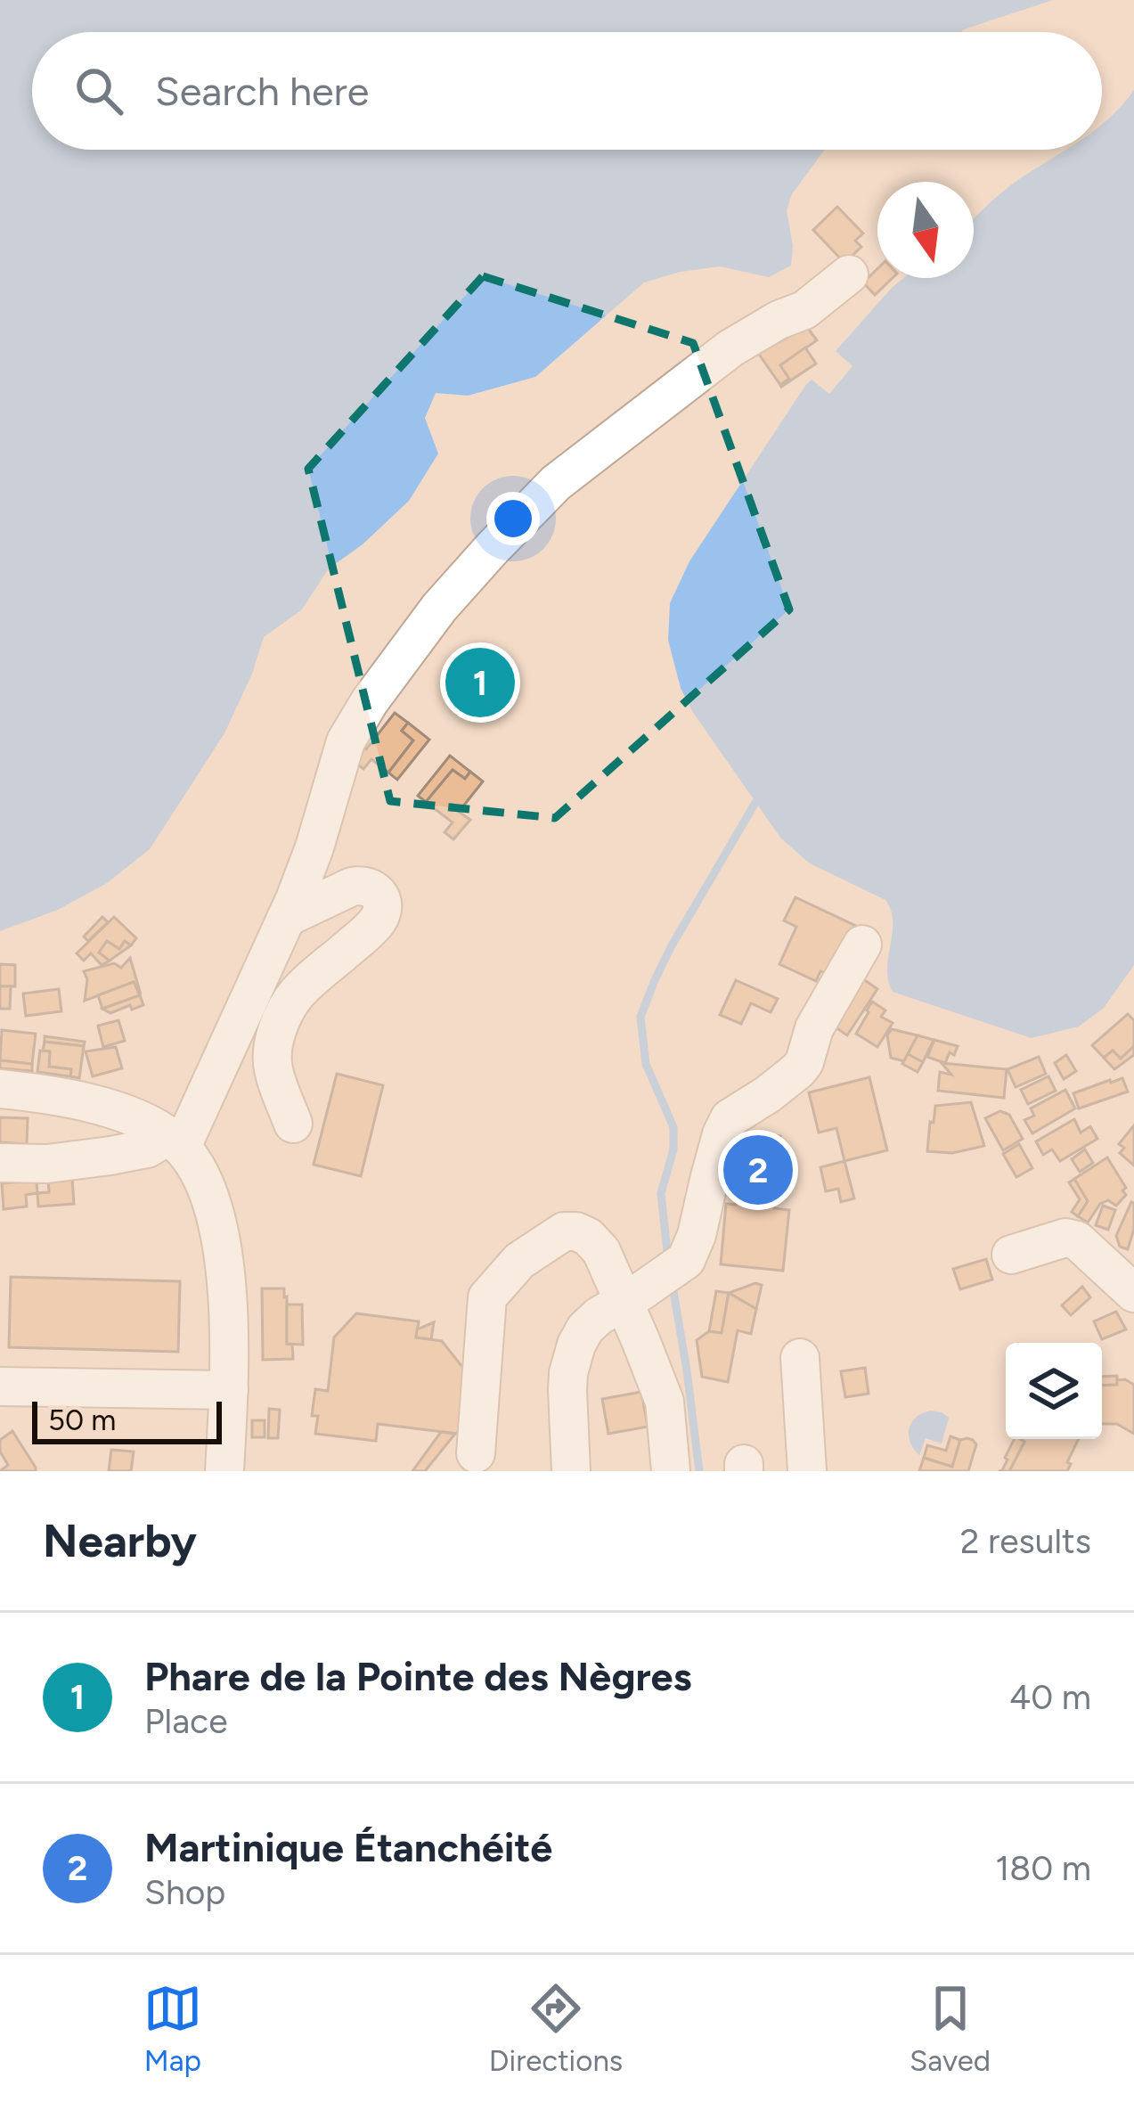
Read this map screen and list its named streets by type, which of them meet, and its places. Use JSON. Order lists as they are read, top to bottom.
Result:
{
  "scale_bar": "50 m",
  "north": "bottom",
  "page": {
    "search": "Search here",
    "pins": ["1", "2"],
    "scale": "50 m",
    "heading": ["Nearby", "2 results"],
    "list": [
      {
        "mark": "1",
        "name": "Phare de la Pointe des Nègres",
        "note": "Place",
        "value": "40 m"
      },
      {
        "mark": "2",
        "name": "Martinique Étanchéité",
        "note": "Shop",
        "value": "180 m"
      }
    ],
    "nav": ["Map", "Directions", "Saved"]
  }
}
